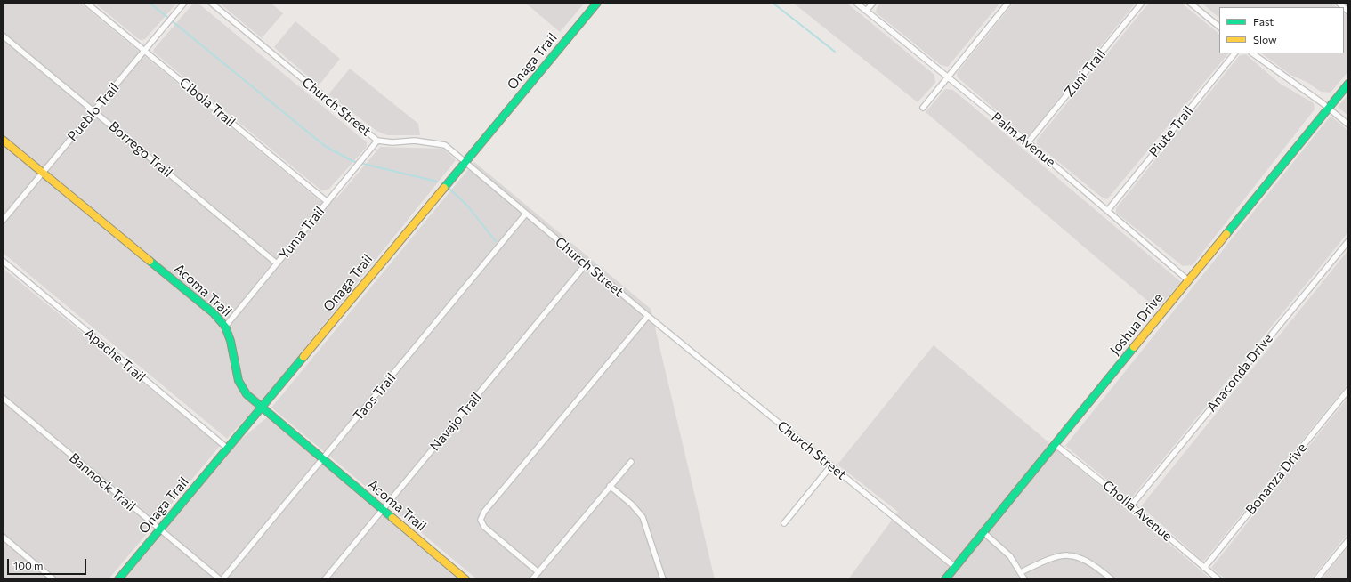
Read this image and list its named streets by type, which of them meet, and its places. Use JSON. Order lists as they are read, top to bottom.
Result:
{
  "streets": {
    "street": [
      "Onaga Trail",
      "Zuni Trail",
      "Cibola Trail",
      "Church Street",
      "Pueblo Trail",
      "Piute Trail",
      "Palm Avenue",
      "Borrego Trail",
      "Yuma Trail",
      "Acoma Trail",
      "Joshua Drive",
      "Apache Trail",
      "Anaconda Drive",
      "Taos Trail",
      "Navajo Trail",
      "Bonanza Drive",
      "Bannock Trail",
      "Cholla Avenue"
    ]
  },
  "crossings": [
    ["Onaga Trail", "Church Street"],
    ["Onaga Trail", "Acoma Trail"],
    ["Onaga Trail", "Apache Trail"],
    ["Onaga Trail", "Bannock Trail"],
    ["Zuni Trail", "Palm Avenue"],
    ["Cibola Trail", "Pueblo Trail"],
    ["Cibola Trail", "Yuma Trail"],
    ["Church Street", "Yuma Trail"],
    ["Church Street", "Joshua Drive"],
    ["Church Street", "Taos Trail"],
    ["Church Street", "Navajo Trail"],
    ["Pueblo Trail", "Borrego Trail"],
    ["Pueblo Trail", "Acoma Trail"],
    ["Piute Trail", "Palm Avenue"],
    ["Palm Avenue", "Joshua Drive"],
    ["Borrego Trail", "Yuma Trail"],
    ["Yuma Trail", "Acoma Trail"],
    ["Acoma Trail", "Taos Trail"],
    ["Acoma Trail", "Navajo Trail"],
    ["Joshua Drive", "Cholla Avenue"],
    ["Anaconda Drive", "Cholla Avenue"],
    ["Bonanza Drive", "Cholla Avenue"]
  ],
  "legend": ["Fast", "Slow"],
  "scale_bar": "100 m"
}
